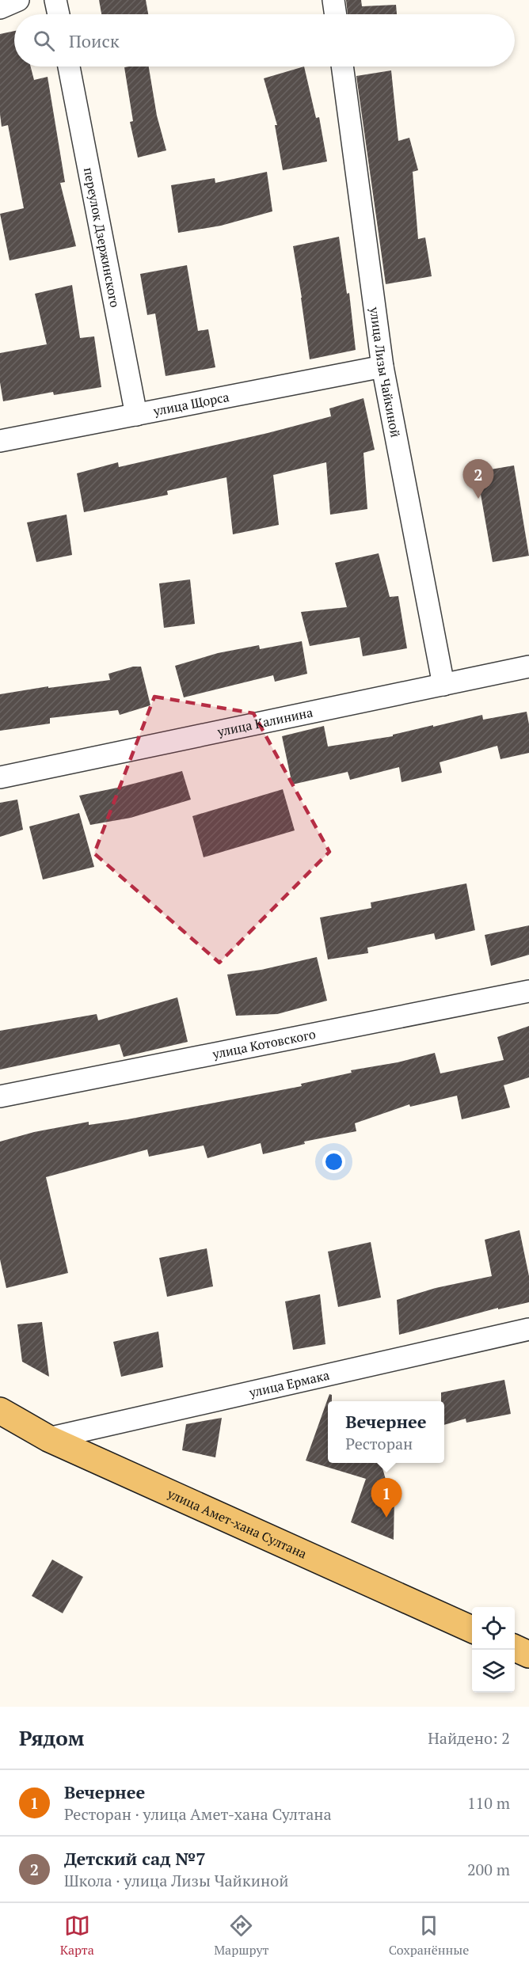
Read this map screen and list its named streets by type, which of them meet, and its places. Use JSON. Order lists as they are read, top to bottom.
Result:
{
  "streets": {
    "main road": ["улица Амет-хана Султана"],
    "street": [
      "переулок Дзержинского",
      "улица Лизы Чайкиной",
      "улица Щорса",
      "улица Калинина",
      "улица Котовского",
      "улица Ермака"
    ]
  },
  "crossings": [
    ["переулок Дзержинского", "улица Щорса"],
    ["улица Лизы Чайкиной", "улица Щорса"],
    ["улица Лизы Чайкиной", "улица Калинина"],
    ["улица Ермака", "улица Амет-хана Султана"]
  ],
  "page": {
    "search": "Поиск",
    "pins": ["2", "1"],
    "popup": ["Вечернее", "Ресторан"],
    "heading": ["Рядом", "Найдено: 2"],
    "list": [
      {
        "mark": "1",
        "name": "Вечернее",
        "note": "Ресторан · улица Амет-хана Султана",
        "value": "110 m"
      },
      {
        "mark": "2",
        "name": "Детский сад №7",
        "note": "Школа · улица Лизы Чайкиной",
        "value": "200 m"
      }
    ],
    "nav": ["Карта", "Маршрут", "Сохранённые"]
  }
}
